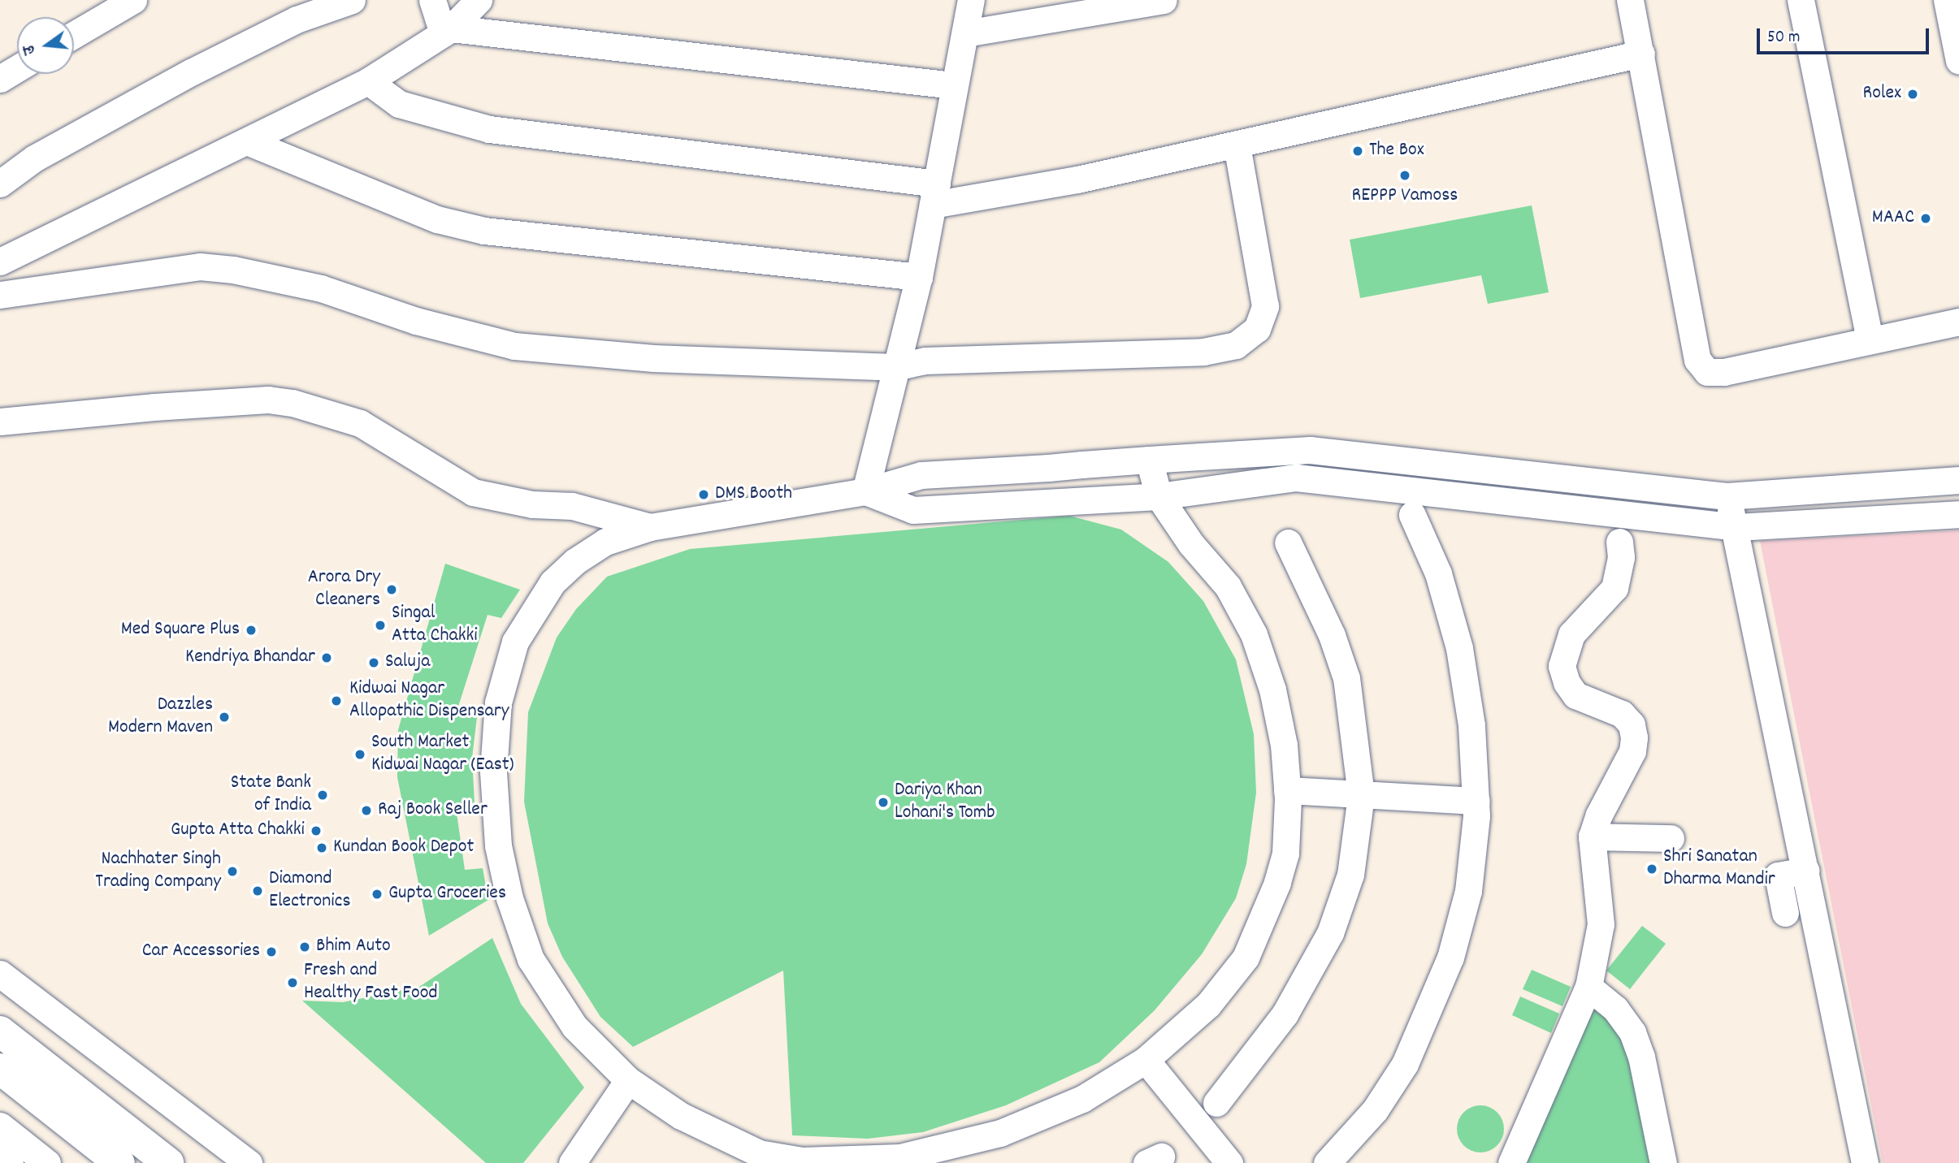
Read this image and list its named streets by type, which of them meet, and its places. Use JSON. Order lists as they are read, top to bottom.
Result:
{
  "places": [
    "Rolex",
    "The Box",
    "REPPP Vamoss",
    "MAAC",
    "DMS Booth",
    "Arora Dry Cleaners",
    "Singal Atta Chakki",
    "Med Square Plus",
    "Kendriya Bhandar",
    "Saluja",
    "Kidwai Nagar Allopathic Dispensary",
    "Dazzles Modern Maven",
    "South Market Kidwai Nagar (East)",
    "State Bank of India",
    "Dariya Khan Lohani's Tomb",
    "Raj Book Seller",
    "Gupta Atta Chakki",
    "Kundan Book Depot",
    "Shri Sanatan Dharma Mandir",
    "Nachhater Singh Trading Company",
    "Diamond Electronics",
    "Gupta Groceries",
    "Bhim Auto",
    "Car Accessories",
    "Fresh and Healthy Fast Food"
  ],
  "scale_bar": "50 m",
  "north": "left"
}
